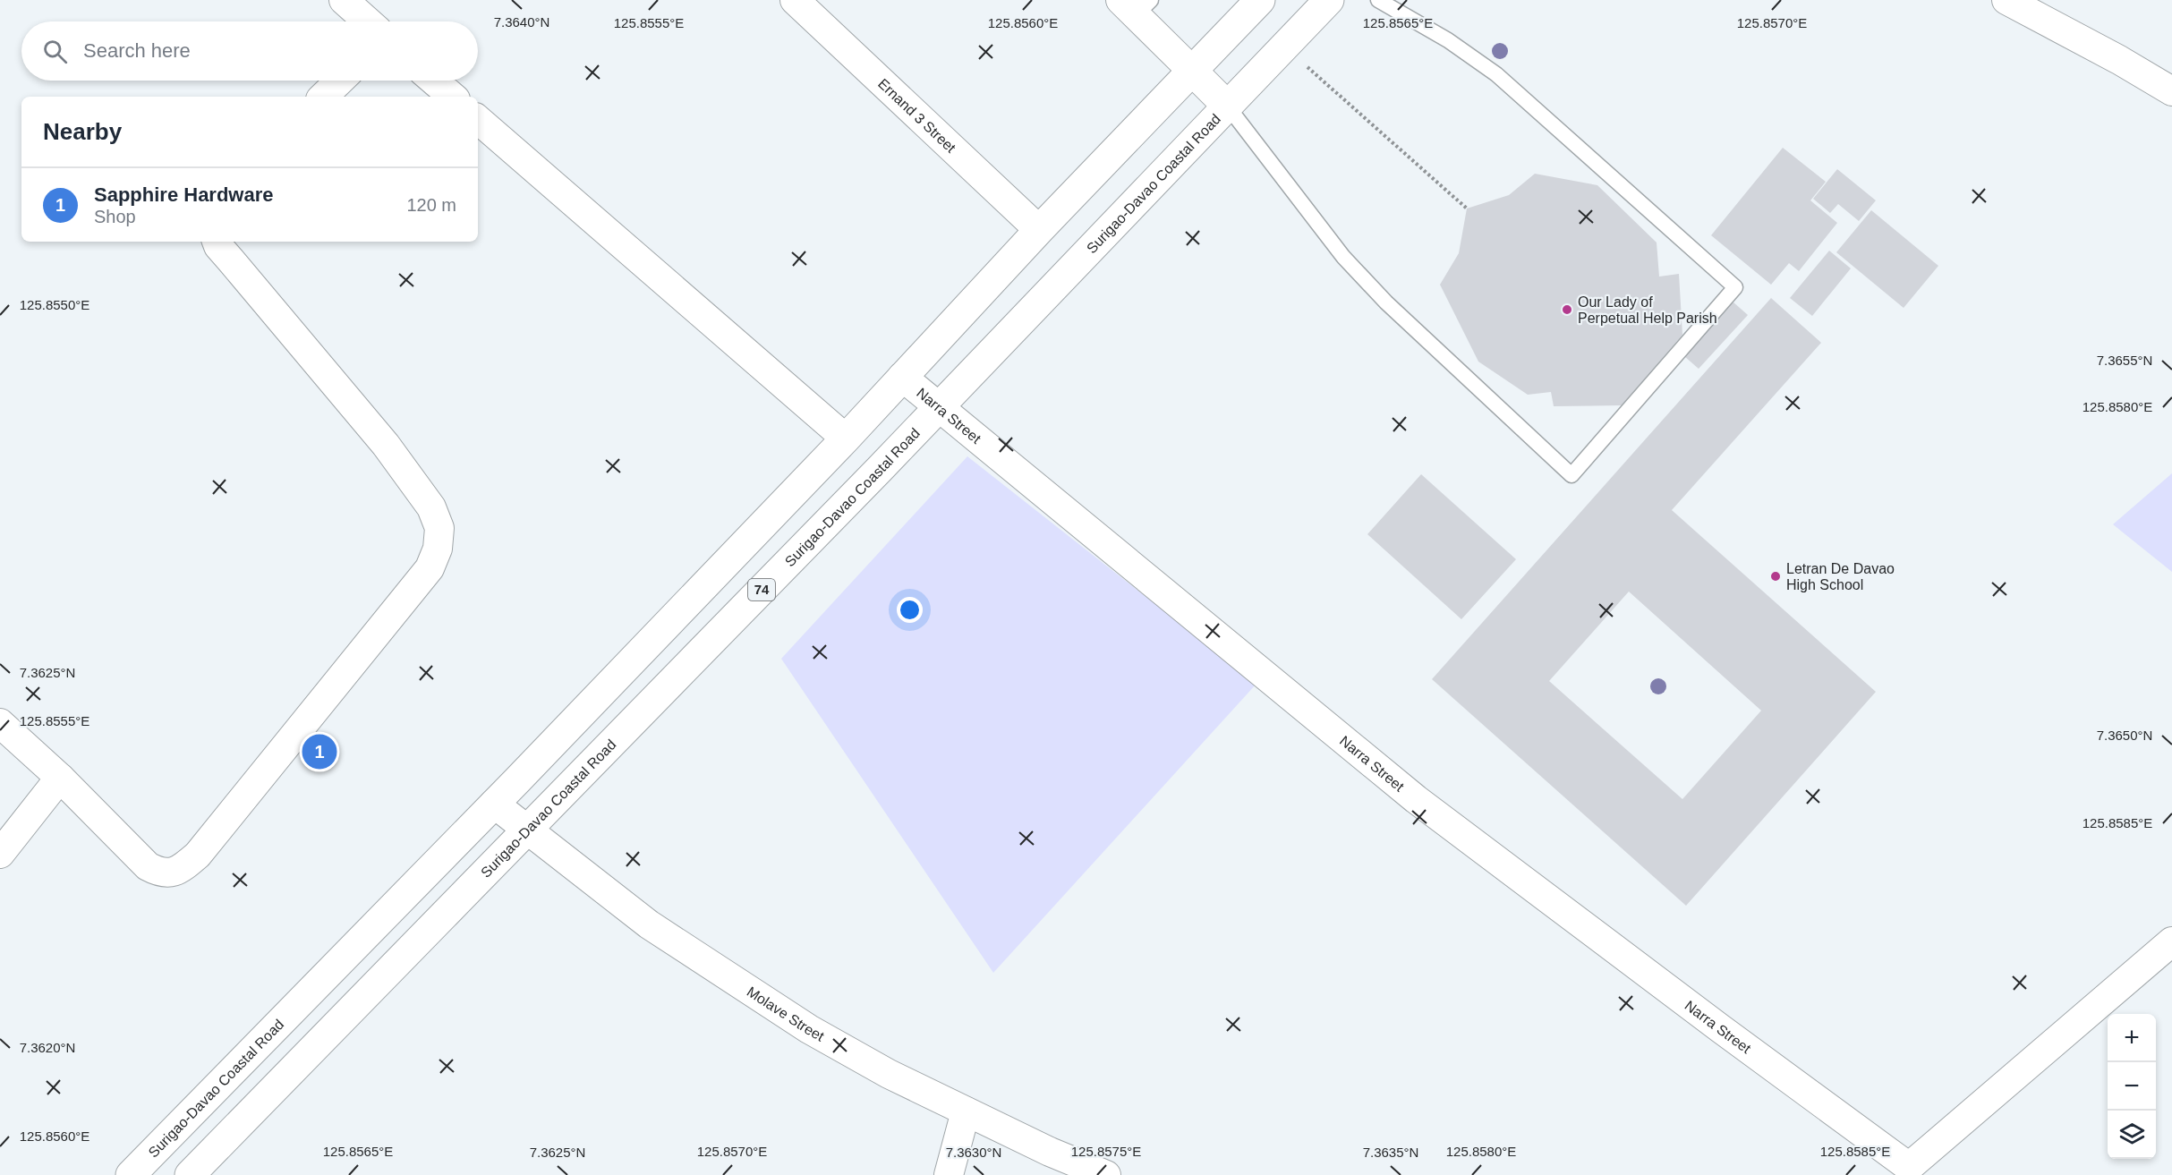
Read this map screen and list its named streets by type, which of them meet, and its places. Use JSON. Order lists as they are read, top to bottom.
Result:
{
  "streets": {
    "highway": ["Surigao-Davao Coastal Road", "74"],
    "street": ["Ernand 3 Street", "Narra Street", "Molave Street"]
  },
  "crossings": [
    ["Ernand 3 Street", "Surigao-Davao Coastal Road"],
    ["Surigao-Davao Coastal Road", "Narra Street"],
    ["Surigao-Davao Coastal Road", "Molave Street"]
  ],
  "places": ["Our Lady of Perpetual Help Parish", "Letran De Davao High School"],
  "page": {
    "search": "Search here",
    "heading": "Nearby",
    "list": [
      {
        "mark": "1",
        "name": "Sapphire Hardware",
        "note": "Shop",
        "value": "120 m"
      }
    ],
    "pins": "1",
    "map_buttons": ["+", "−"]
  },
  "coordinates": [
    "7.3640°N",
    "125.8555°E",
    "125.8565°E",
    "125.8570°E",
    "125.8560°E",
    "125.8550°E",
    "7.3655°N",
    "125.8580°E",
    "7.3625°N",
    "7.3650°N",
    "125.8585°E",
    "7.3620°N",
    "125.8575°E",
    "7.3630°N",
    "7.3635°N"
  ]
}
